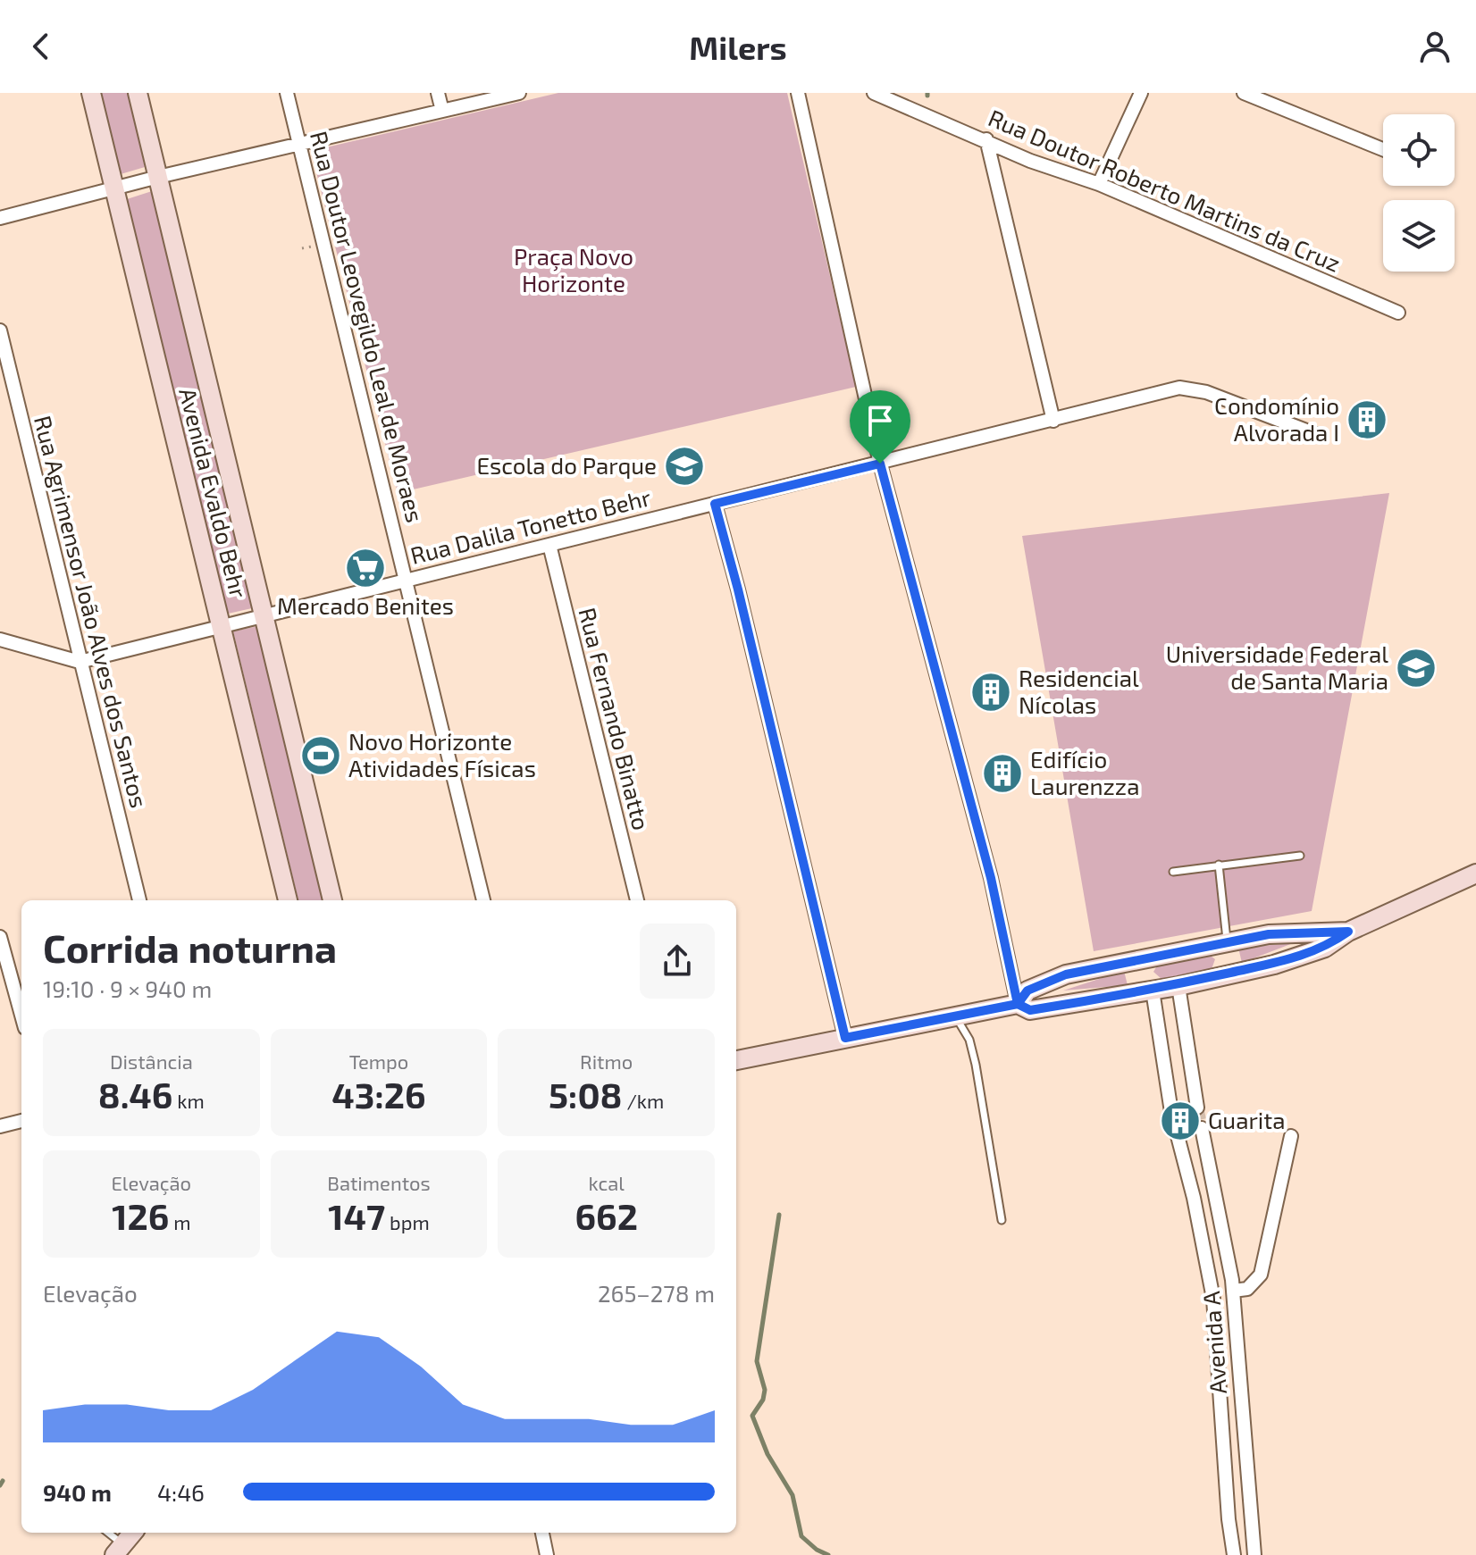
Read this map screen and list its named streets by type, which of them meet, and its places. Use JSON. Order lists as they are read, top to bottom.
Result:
{
  "streets": {
    "street": [
      "Rua Doutor Roberto Martins da Cruz",
      "Rua Doutor Leovegildo Leal de Moraes",
      "Avenida Evaldo Behr",
      "Rua Dalila Tonetto Behr",
      "Rua Agrimensor João Alves dos Santos",
      "Rua Fernando Binatto",
      "Avenida A"
    ]
  },
  "crossings": [
    ["Rua Doutor Leovegildo Leal de Moraes", "Rua Dalila Tonetto Behr"],
    ["Avenida Evaldo Behr", "Rua Dalila Tonetto Behr"],
    ["Rua Dalila Tonetto Behr", "Rua Agrimensor João Alves dos Santos"],
    ["Rua Dalila Tonetto Behr", "Rua Fernando Binatto"]
  ],
  "parks": ["Praça Novo Horizonte"],
  "places": {
    "building": [
      "Condomínio Alvorada I",
      "Residencial Nícolas",
      "Edifício Laurenzza",
      "Guarita"
    ],
    "school or university": ["Escola do Parque", "Universidade Federal de Santa Maria"],
    "supermarket": ["Mercado Benites"],
    "sports": ["Novo Horizonte Atividades Físicas"]
  },
  "page": {
    "header": "Milers",
    "heading": ["Corrida noturna", "19:10 · 9 × 940 m"],
    "stats": [
      ["Distância", "8.46 km"],
      ["Tempo", "43:26"],
      ["Ritmo", "5:08 /km"],
      ["Elevação", "126 m"],
      ["Batimentos", "147 bpm"],
      ["kcal", "662"]
    ],
    "chart": ["Elevação", "265–278 m"],
    "list": [
      {
        "name": "940 m",
        "note": "4:46"
      }
    ]
  }
}
